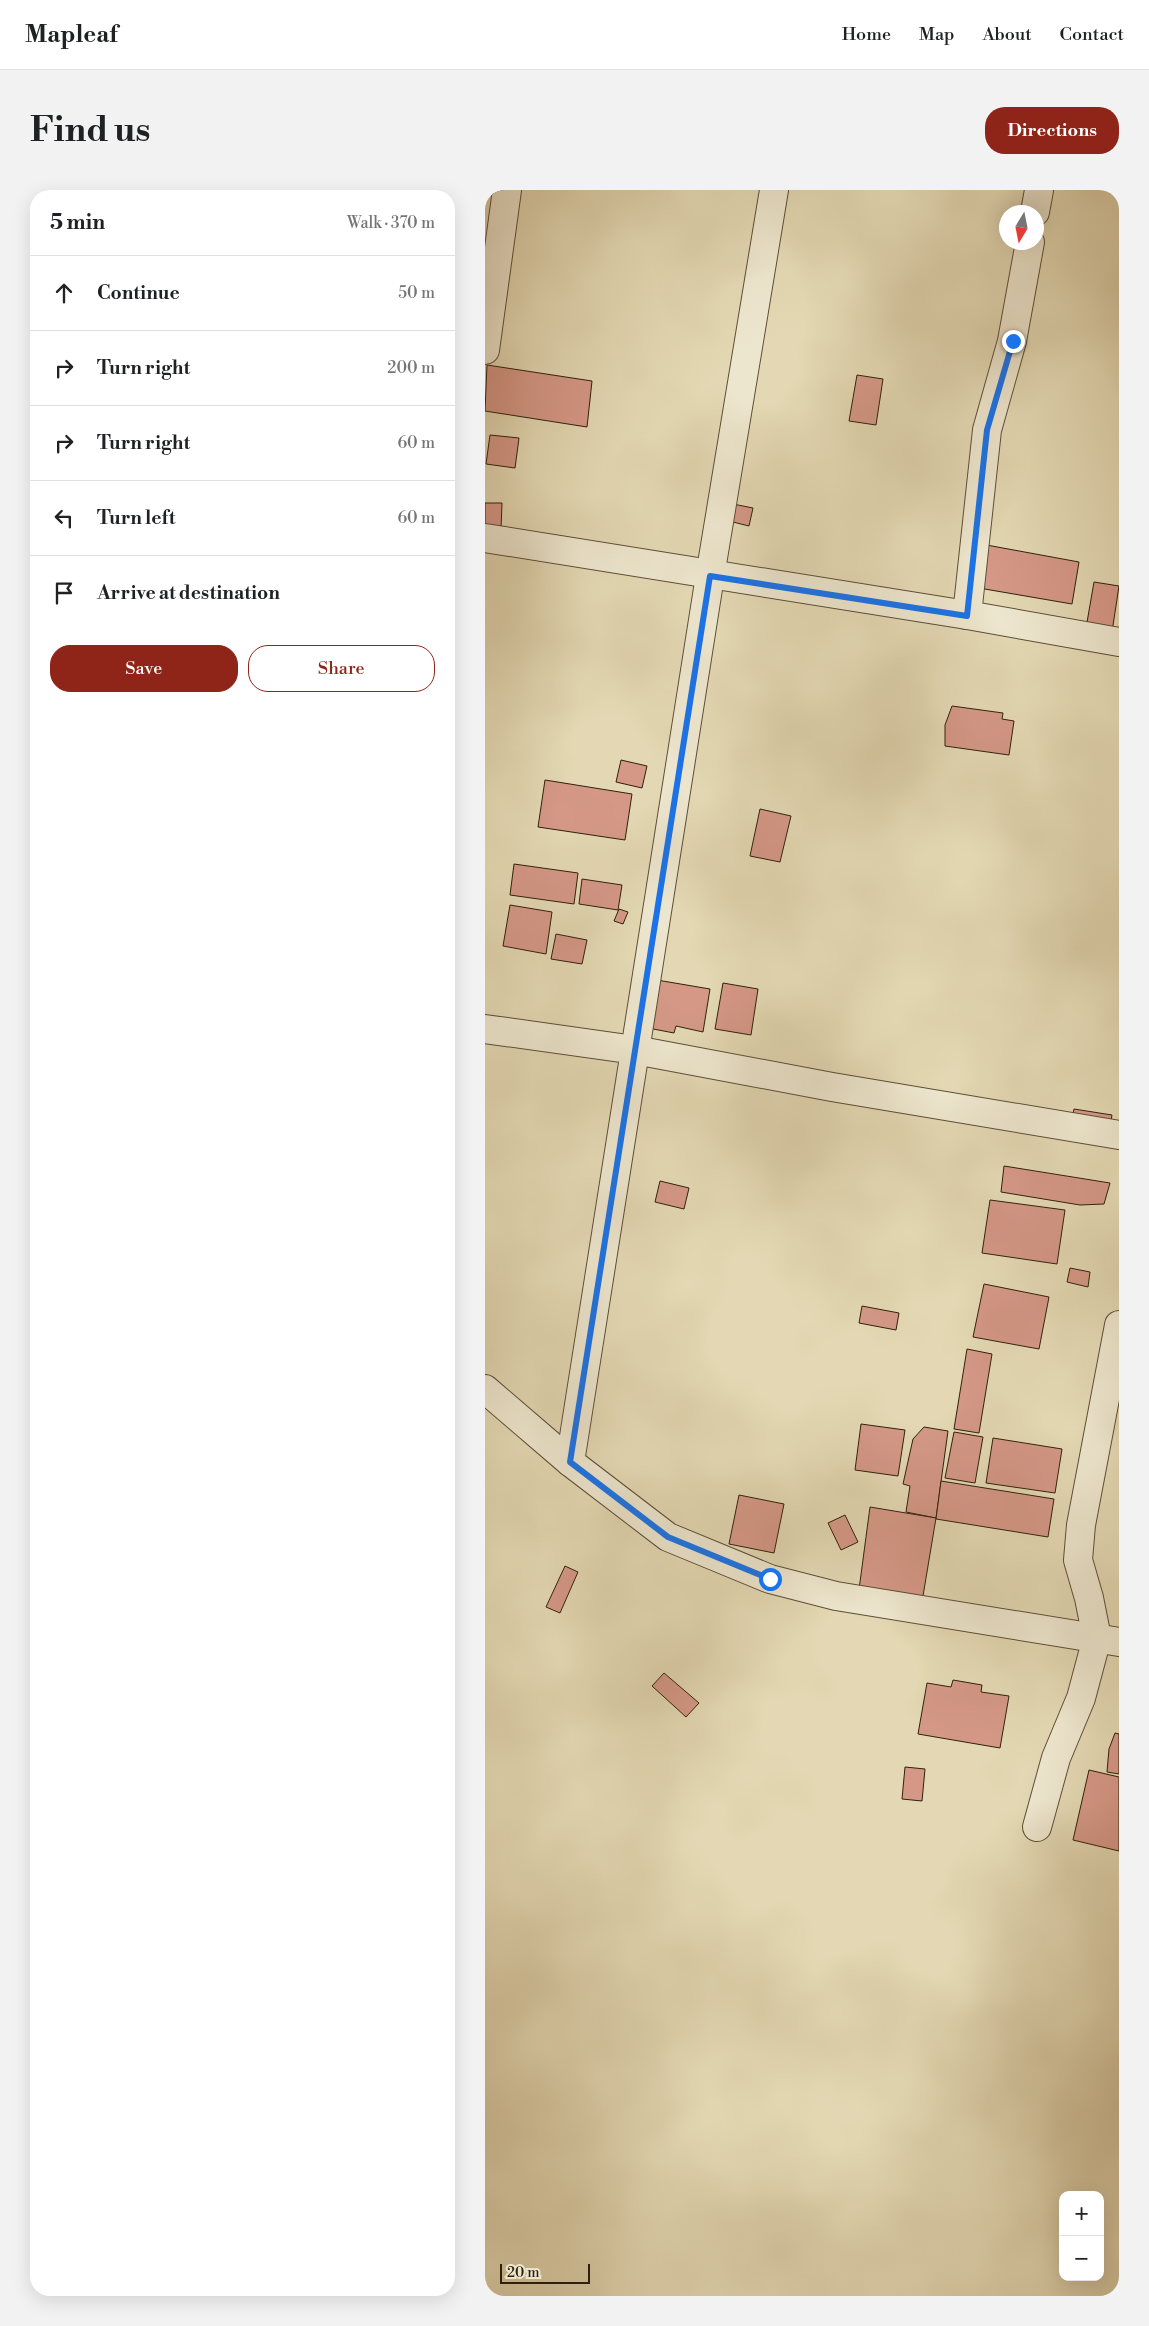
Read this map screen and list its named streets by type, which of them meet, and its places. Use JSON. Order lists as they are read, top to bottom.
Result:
{
  "scale_bar": "20 m",
  "north": "bottom",
  "page": {
    "header": "Mapleaf",
    "nav": [
      "Home",
      "Map",
      "About",
      "Contact"
    ],
    "buttons": [
      "Directions",
      ["Save", "Share"]
    ],
    "title": "Find us",
    "heading": ["5 min", "Walk · 370 m"],
    "list": [
      ["Continue", "50 m"],
      ["Turn right", "200 m"],
      ["Turn right", "60 m"],
      ["Turn left", "60 m"],
      "Arrive at destination"
    ],
    "map_buttons": ["+", "−"],
    "scale": "20 m"
  }
}
